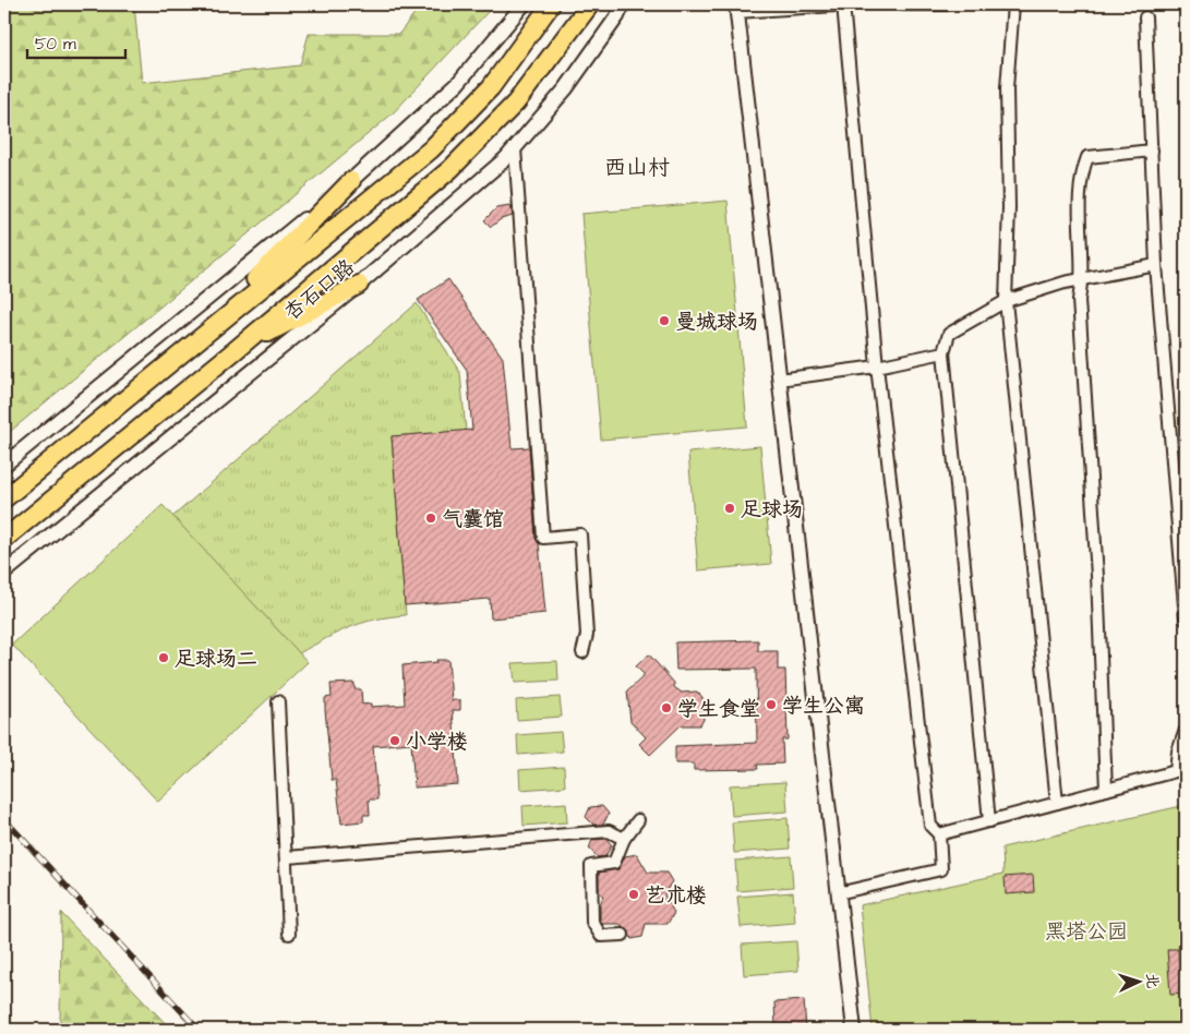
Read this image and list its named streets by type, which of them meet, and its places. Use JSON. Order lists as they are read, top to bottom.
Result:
{
  "streets": {
    "main road": ["杏石口路"]
  },
  "districts": ["西山村"],
  "parks": ["黑塔公园"],
  "places": [
    "曼城球场",
    "足球场",
    "气囊馆",
    "足球场二",
    "学生公寓",
    "学生食堂",
    "小学楼",
    "艺术楼"
  ],
  "scale_bar": "50 m",
  "north": "right"
}
